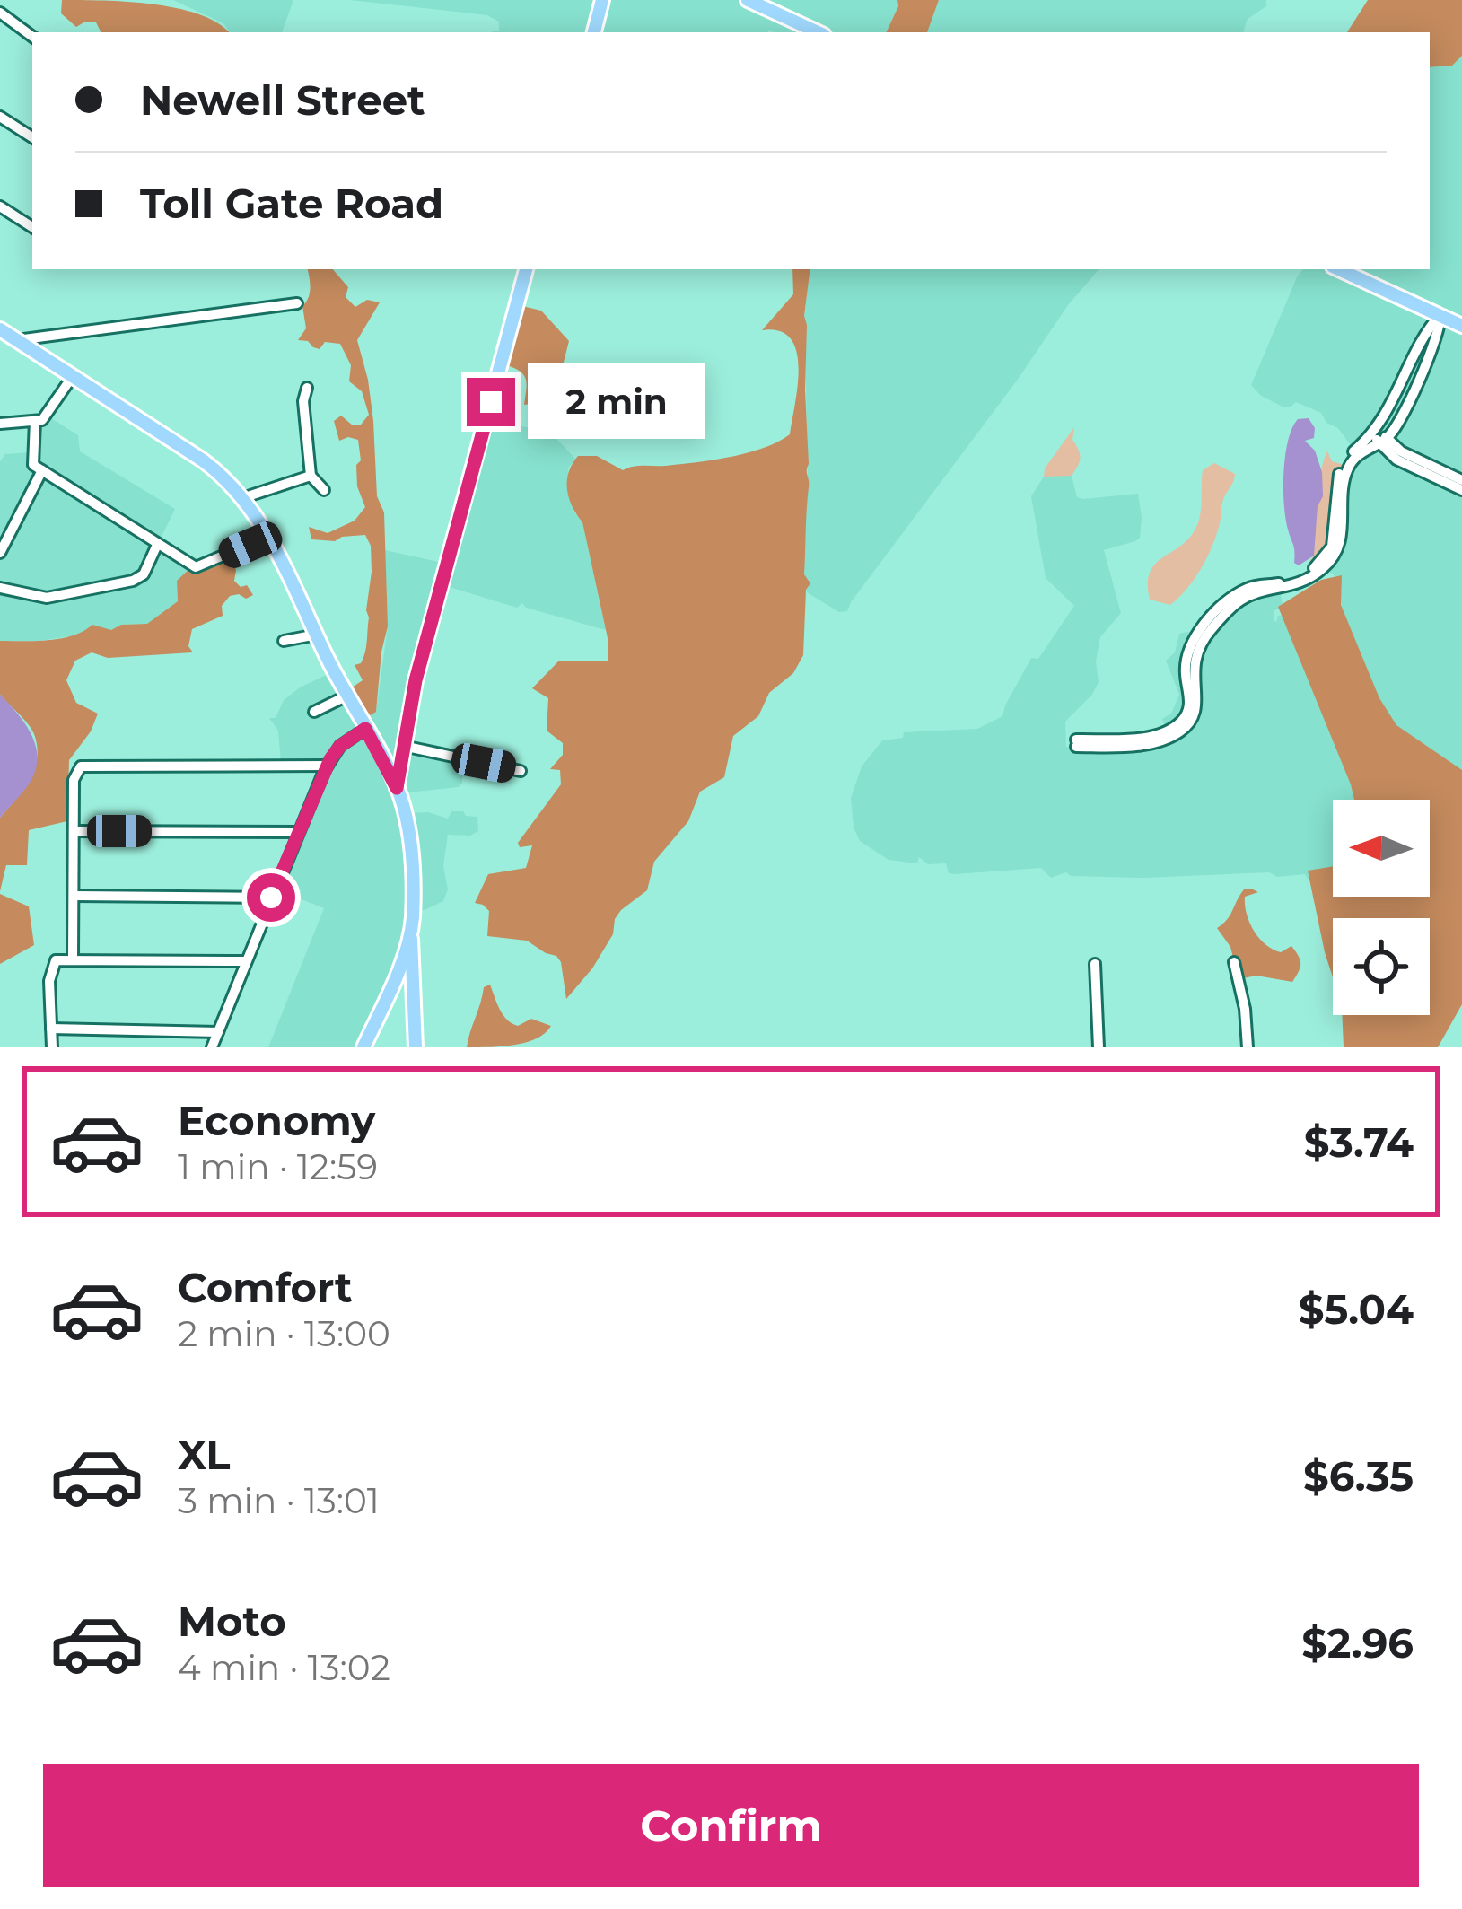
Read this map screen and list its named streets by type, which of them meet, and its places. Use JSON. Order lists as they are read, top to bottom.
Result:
{
  "north": "left",
  "page": {
    "banner": ["Newell Street", "Toll Gate Road"],
    "bubble": "2 min",
    "list": [
      {
        "name": "Economy",
        "note": "1 min · 12:59",
        "value": "$3.74"
      },
      {
        "name": "Comfort",
        "note": "2 min · 13:00",
        "value": "$5.04"
      },
      {
        "name": "XL",
        "note": "3 min · 13:01",
        "value": "$6.35"
      },
      {
        "name": "Moto",
        "note": "4 min · 13:02",
        "value": "$2.96"
      }
    ],
    "buttons": "Confirm"
  }
}
